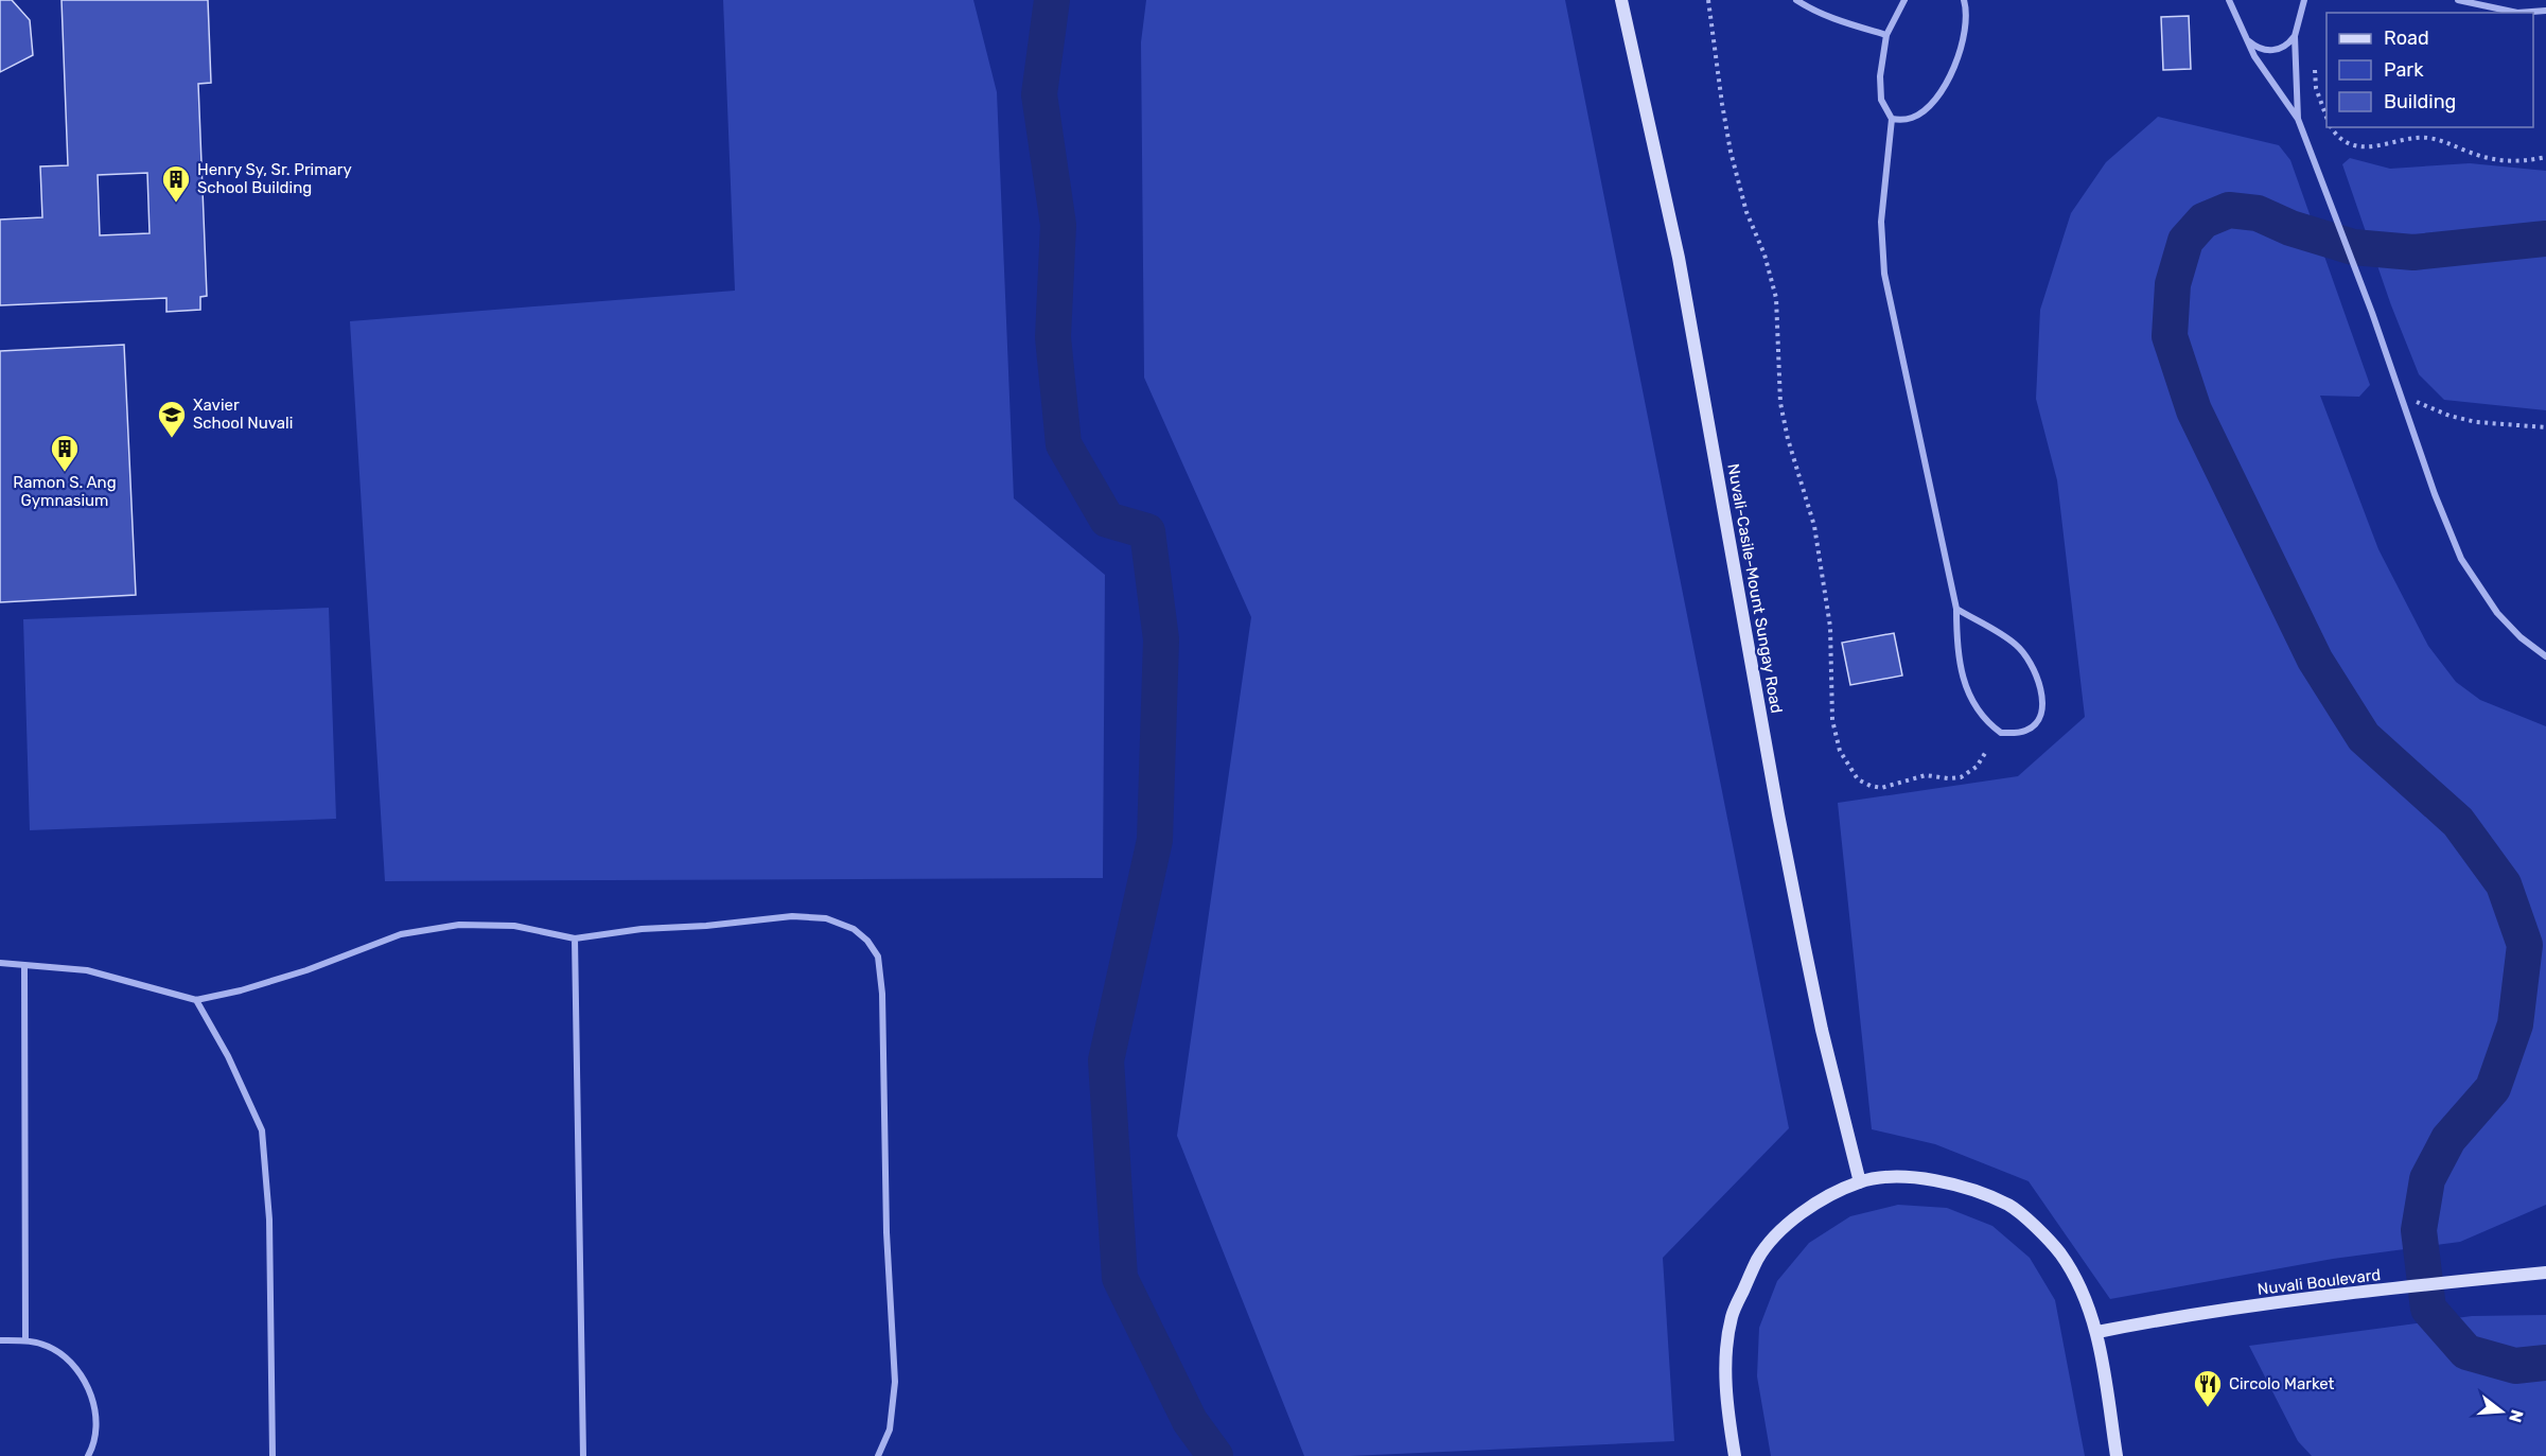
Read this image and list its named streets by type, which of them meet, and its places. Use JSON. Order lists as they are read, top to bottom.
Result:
{
  "streets": {
    "main road": ["Nuvali-Casile-Mount Sungay Road", "Nuvali Boulevard"]
  },
  "places": {
    "building": ["Henry Sy, Sr. Primary School Building", "Ramon S. Ang Gymnasium"],
    "school or university": ["Xavier School Nuvali"],
    "restaurant": ["Circolo Market"]
  },
  "legend": ["Road", "Park", "Building"],
  "north": "right"
}
